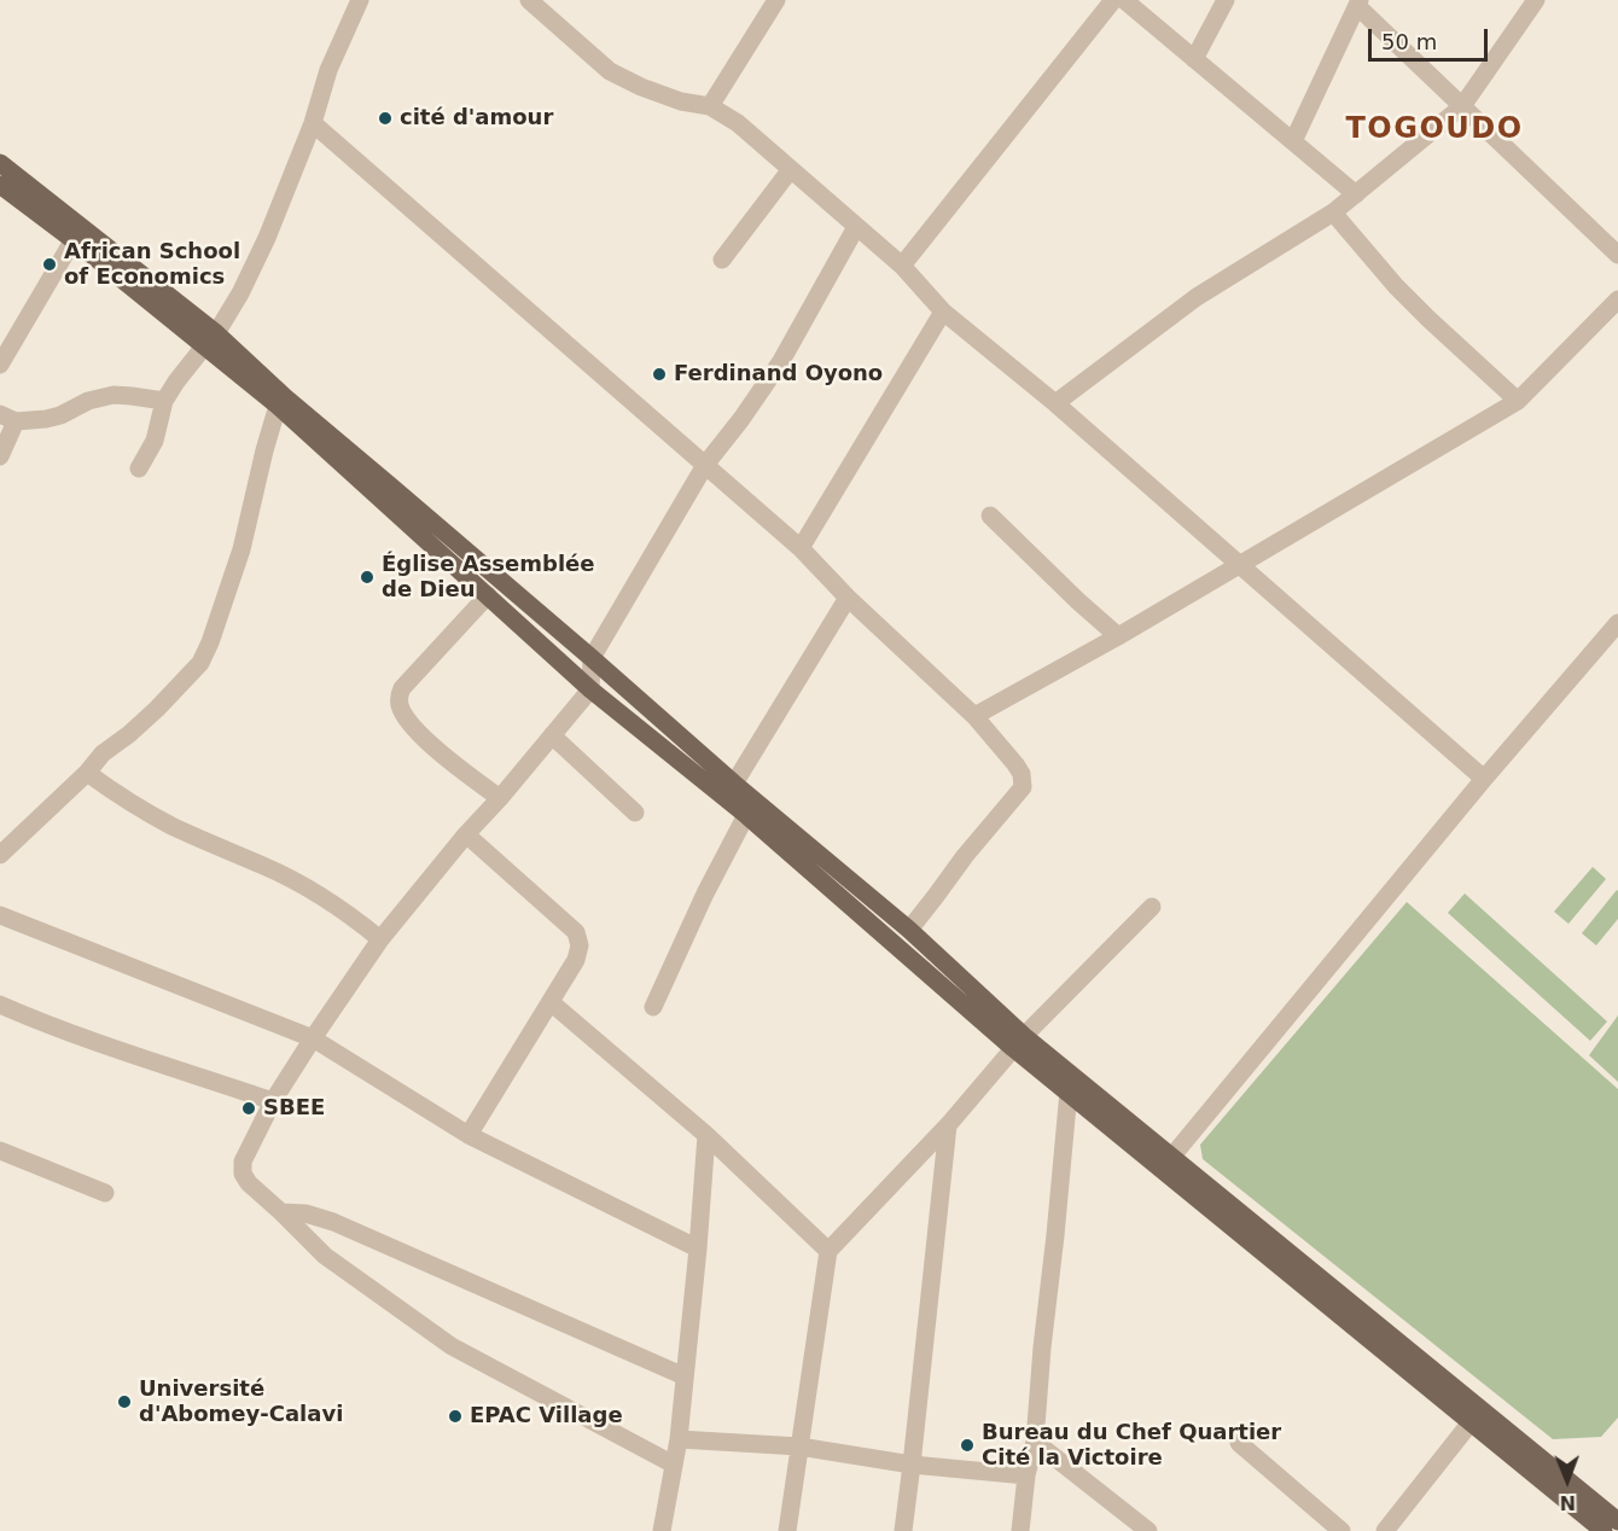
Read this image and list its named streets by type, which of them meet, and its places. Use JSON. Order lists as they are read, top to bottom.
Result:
{
  "districts": ["TOGOUDO"],
  "places": [
    "cité d'amour",
    "African School of Economics",
    "Ferdinand Oyono",
    "Église Assemblée de Dieu",
    "SBEE",
    "Université d'Abomey-Calavi",
    "EPAC Village",
    "Bureau du Chef Quartier Cité la Victoire"
  ],
  "scale_bar": "50 m",
  "north": "bottom"
}
